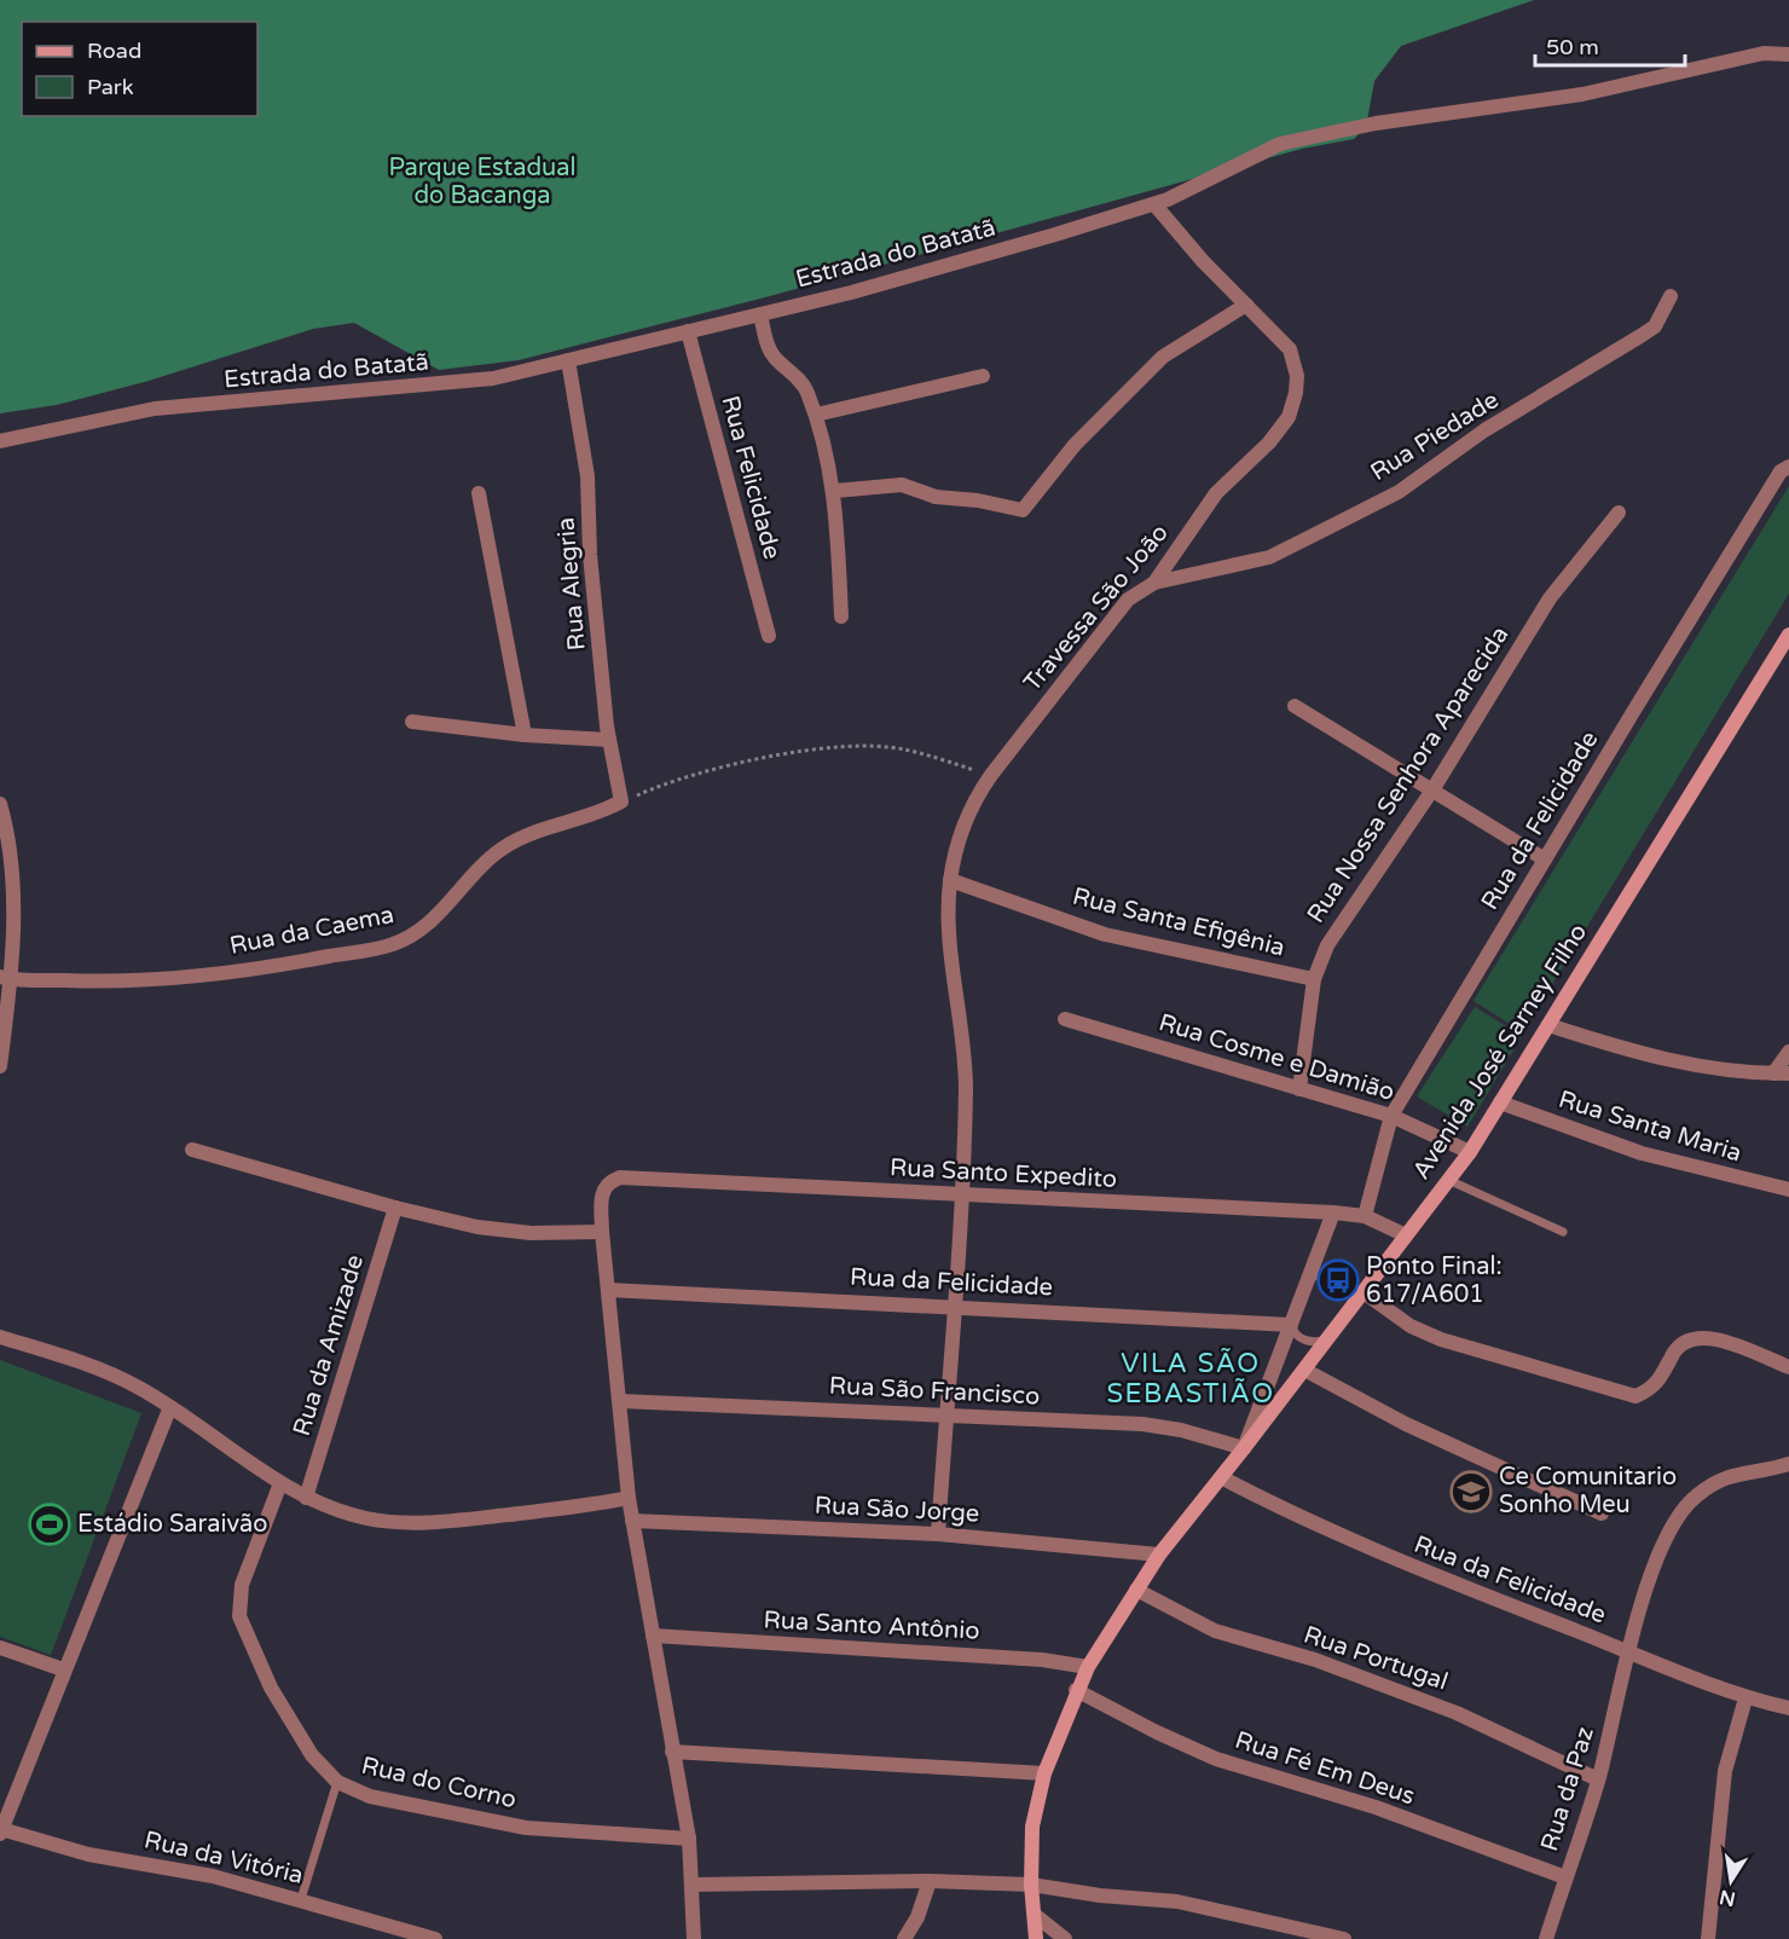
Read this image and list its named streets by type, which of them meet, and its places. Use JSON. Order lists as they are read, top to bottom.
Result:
{
  "streets": {
    "main road": ["Avenida José Sarney Filho"],
    "street": [
      "Estrada do Batatã",
      "Rua Piedade",
      "Rua Felicidade",
      "Rua Alegria",
      "Travessa São João",
      "Rua Nossa Senhora Aparecida",
      "Rua da Felicidade",
      "Rua Santa Efigênia",
      "Rua da Caema",
      "Rua Cosme e Damião",
      "Rua Santa Maria",
      "Rua Santo Expedito",
      "Rua da Amizade",
      "Rua São Francisco",
      "Rua São Jorge",
      "Rua Santo Antônio",
      "Rua Portugal",
      "Rua Fé Em Deus",
      "Rua do Corno",
      "Rua da Paz",
      "Rua da Vitória"
    ]
  },
  "crossings": [
    ["Estrada do Batatã", "Rua Felicidade"],
    ["Estrada do Batatã", "Rua Alegria"],
    ["Estrada do Batatã", "Travessa São João"],
    ["Rua Piedade", "Travessa São João"],
    ["Rua Alegria", "Rua da Caema"],
    ["Travessa São João", "Rua Santa Efigênia"],
    ["Travessa São João", "Rua Santo Expedito"],
    ["Rua Nossa Senhora Aparecida", "Rua Santa Efigênia"],
    ["Rua Nossa Senhora Aparecida", "Rua Cosme e Damião"],
    ["Rua da Felicidade", "Avenida José Sarney Filho"],
    ["Rua da Felicidade", "Rua Cosme e Damião"],
    ["Rua da Felicidade", "Rua Santo Expedito"],
    ["Rua da Felicidade", "Rua da Paz"],
    ["Avenida José Sarney Filho", "Rua Cosme e Damião"],
    ["Avenida José Sarney Filho", "Rua Santa Maria"],
    ["Avenida José Sarney Filho", "Rua Santo Expedito"],
    ["Avenida José Sarney Filho", "Rua São Francisco"],
    ["Avenida José Sarney Filho", "Rua São Jorge"],
    ["Avenida José Sarney Filho", "Rua Santo Antônio"],
    ["Avenida José Sarney Filho", "Rua Portugal"],
    ["Avenida José Sarney Filho", "Rua Fé Em Deus"],
    ["Rua Portugal", "Rua da Paz"],
    ["Rua Fé Em Deus", "Rua da Paz"]
  ],
  "districts": ["VILA SÃO SEBASTIÃO"],
  "parks": ["Parque Estadual do Bacanga"],
  "places": {
    "bus stop": ["Ponto Final: 617/A601"],
    "school or university": ["Ce Comunitario Sonho Meu"],
    "sports": ["Estádio Saraivão"]
  },
  "legend": ["Road", "Park"],
  "scale_bar": "50 m",
  "north": "bottom"
}
